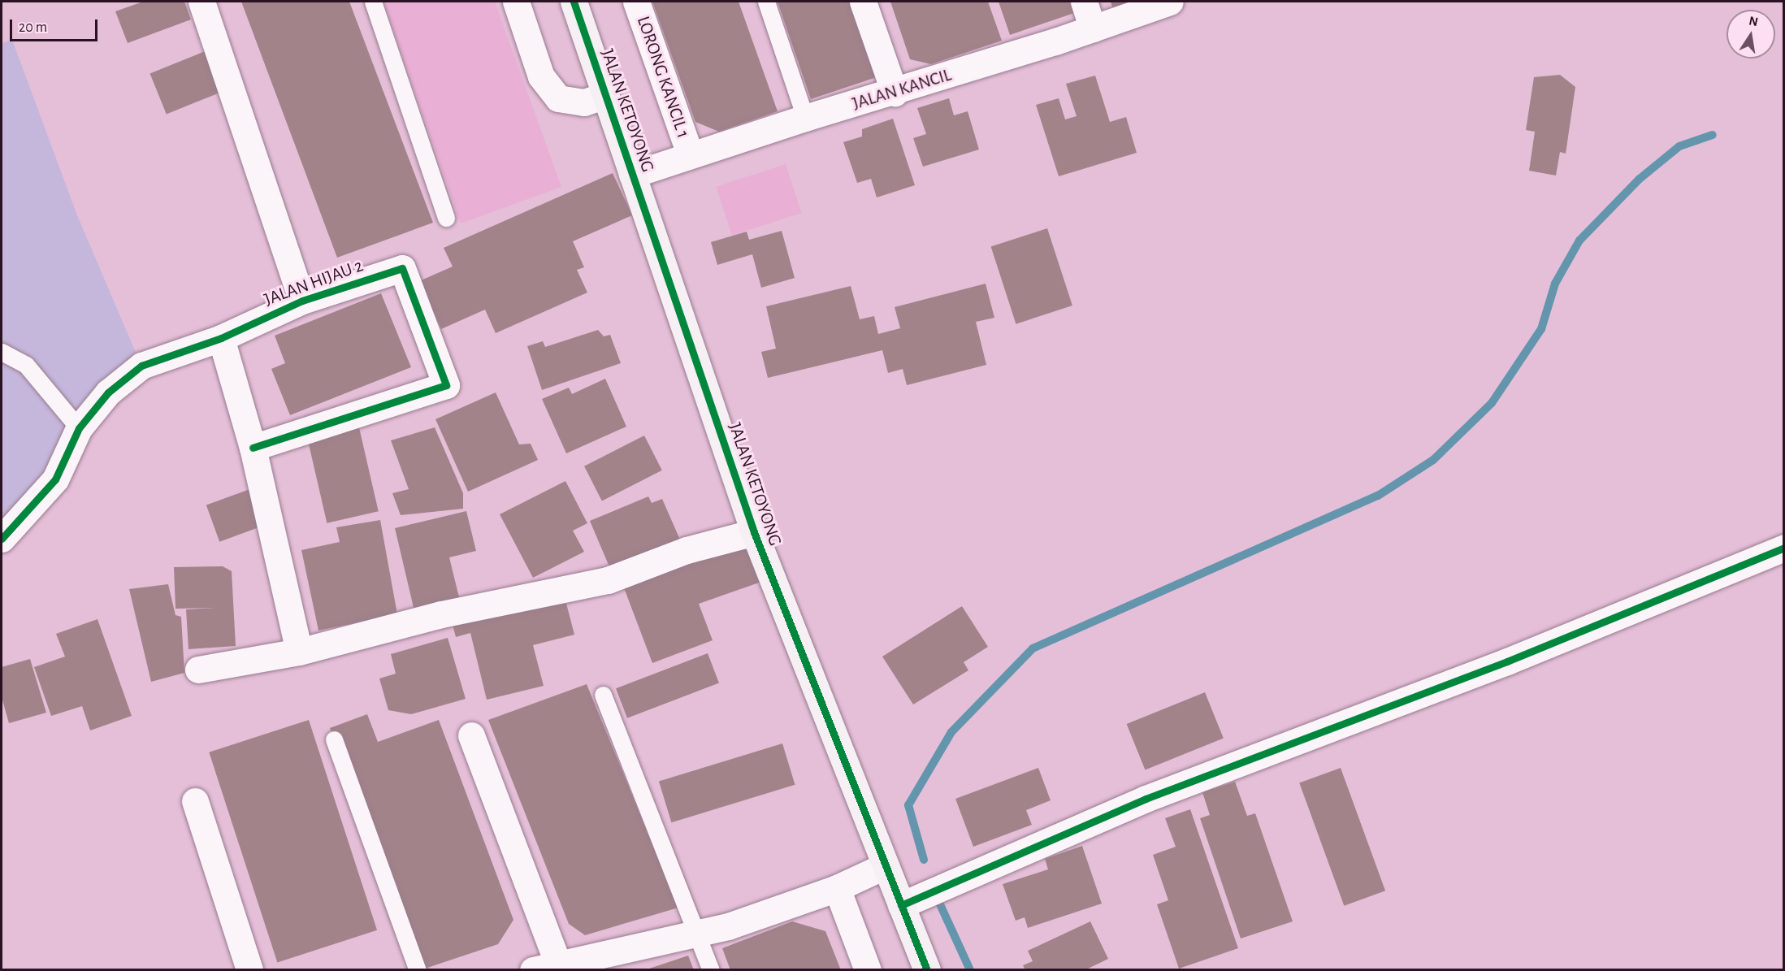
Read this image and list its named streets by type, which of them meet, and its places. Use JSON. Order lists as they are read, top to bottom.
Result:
{
  "streets": {
    "street": [
      "LORONG KANCIL 1",
      "JALAN KANCIL",
      "JALAN KETOYONG",
      "JALAN HIJAU 2"
    ]
  },
  "crossings": [
    ["LORONG KANCIL 1", "JALAN KANCIL"],
    ["JALAN KANCIL", "JALAN KETOYONG"]
  ],
  "scale_bar": "20 m",
  "north": "top"
}
